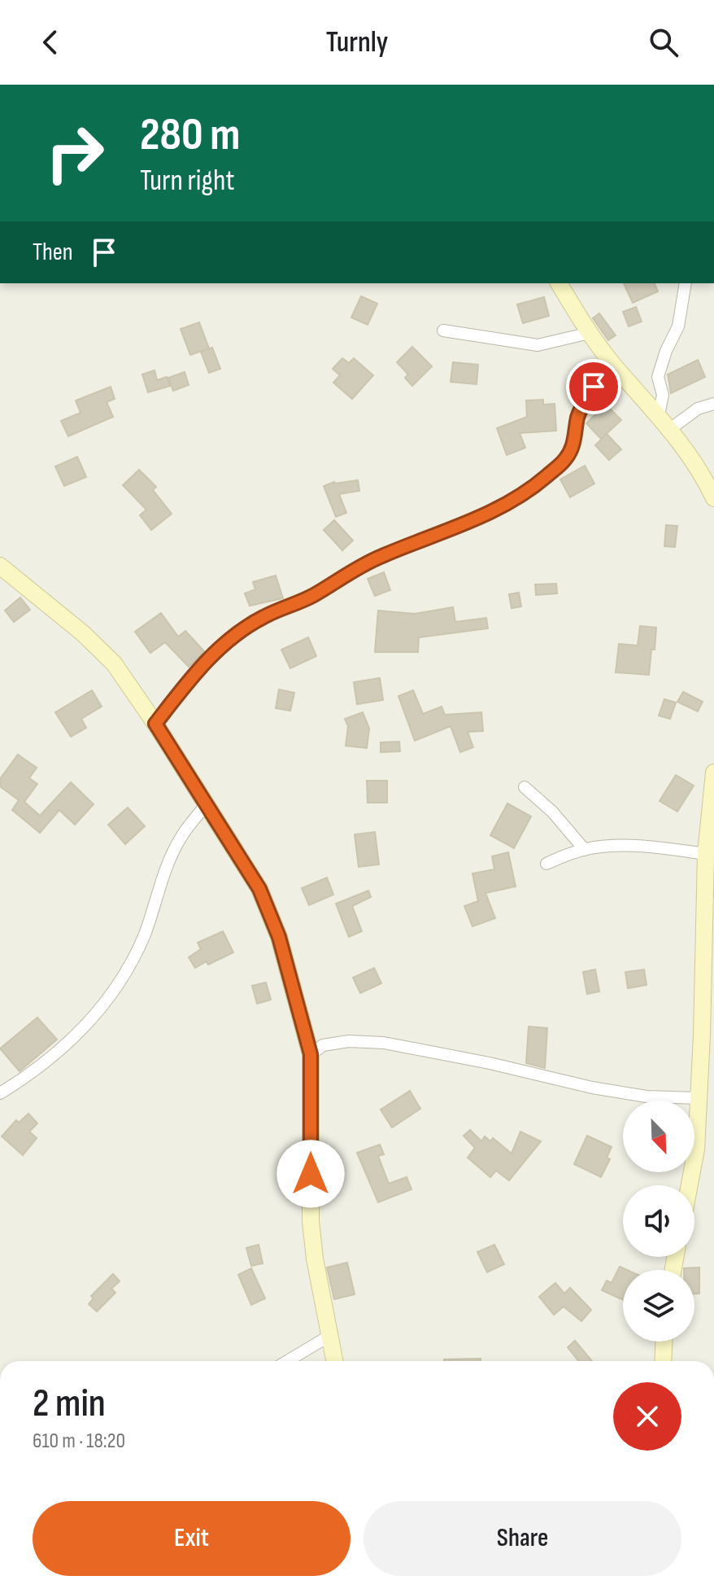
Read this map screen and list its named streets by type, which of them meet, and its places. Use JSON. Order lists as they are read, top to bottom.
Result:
{
  "north": "bottom right",
  "page": {
    "header": "Turnly",
    "turn": ["280 m", "Turn right"],
    "then": "Then",
    "heading": ["2 min", "610 m · 18:20"],
    "buttons": ["Exit", "Share"]
  }
}
